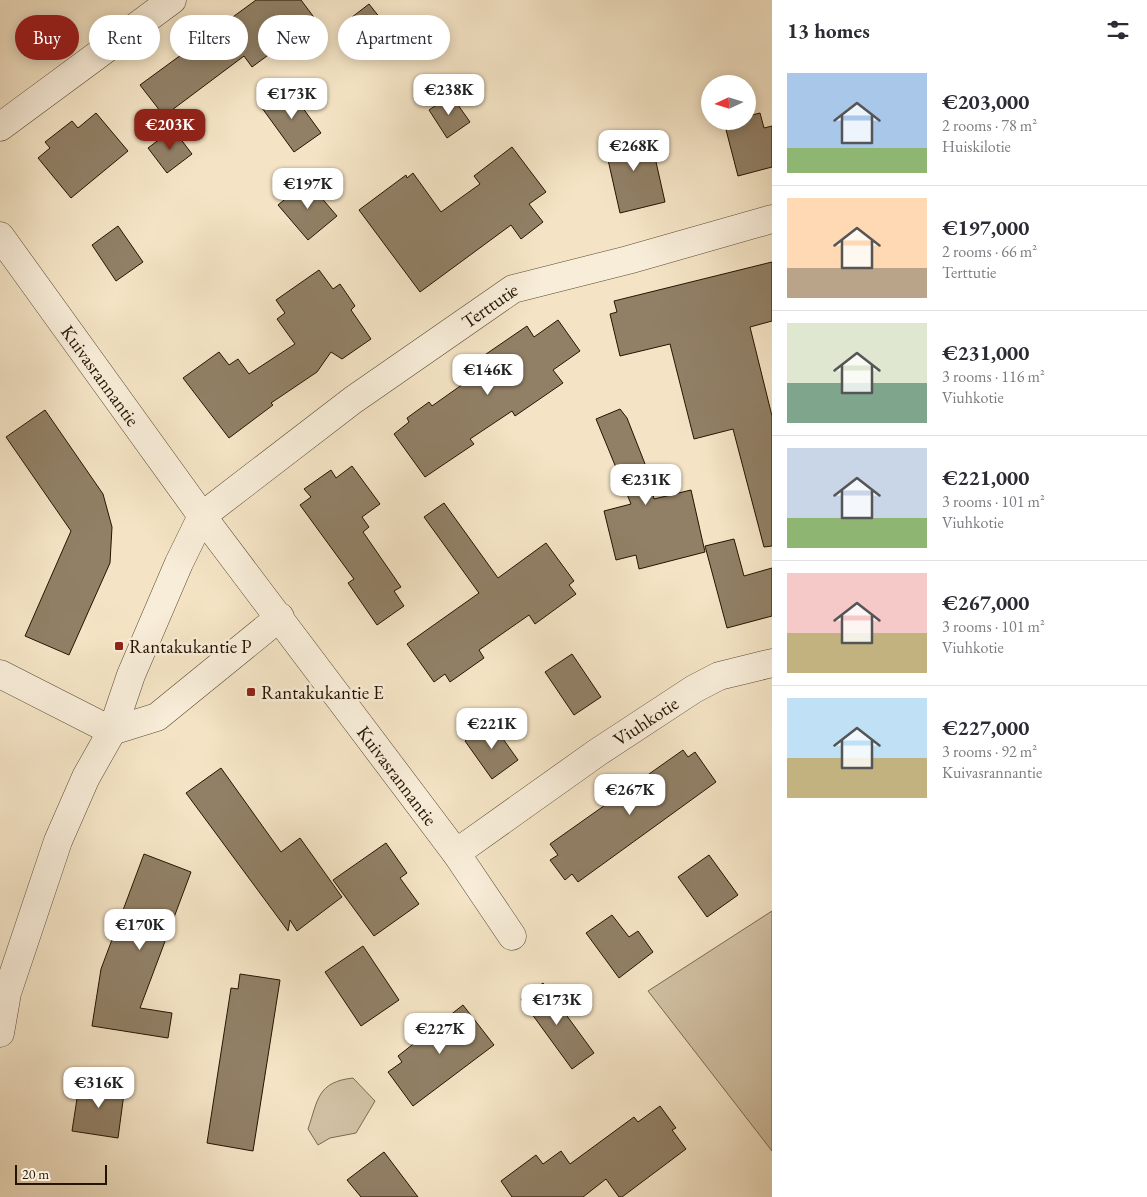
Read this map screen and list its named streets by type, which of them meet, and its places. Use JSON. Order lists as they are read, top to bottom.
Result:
{
  "streets": {
    "street": ["Terttutie", "Kuivasrannantie", "Viuhkotie"]
  },
  "crossings": [
    ["Terttutie", "Kuivasrannantie"],
    ["Kuivasrannantie", "Viuhkotie"]
  ],
  "places": {
    "transit": ["Rantakukantie P", "Rantakukantie E"]
  },
  "scale_bar": "20 m",
  "north": "left",
  "page": {
    "heading": "13 homes",
    "chip": [
      "Buy",
      "Rent",
      "Filters",
      "New",
      "Apartment"
    ],
    "list": [
      {
        "name": "€203,000",
        "note": "2 rooms · 78 m² · Huiskilotie"
      },
      {
        "name": "€197,000",
        "note": "2 rooms · 66 m² · Terttutie"
      },
      {
        "name": "€231,000",
        "note": "3 rooms · 116 m² · Viuhkotie"
      },
      {
        "name": "€221,000",
        "note": "3 rooms · 101 m² · Viuhkotie"
      },
      {
        "name": "€267,000",
        "note": "3 rooms · 101 m² · Viuhkotie"
      },
      {
        "name": "€227,000",
        "note": "3 rooms · 92 m² · Kuivasrannantie"
      }
    ],
    "price": [
      "€238K",
      "€173K",
      "€203K",
      "€268K",
      "€197K",
      "€146K",
      "€231K",
      "€221K",
      "€267K",
      "€170K",
      "€173K",
      "€227K",
      "€316K"
    ],
    "scale": "20 m"
  }
}
